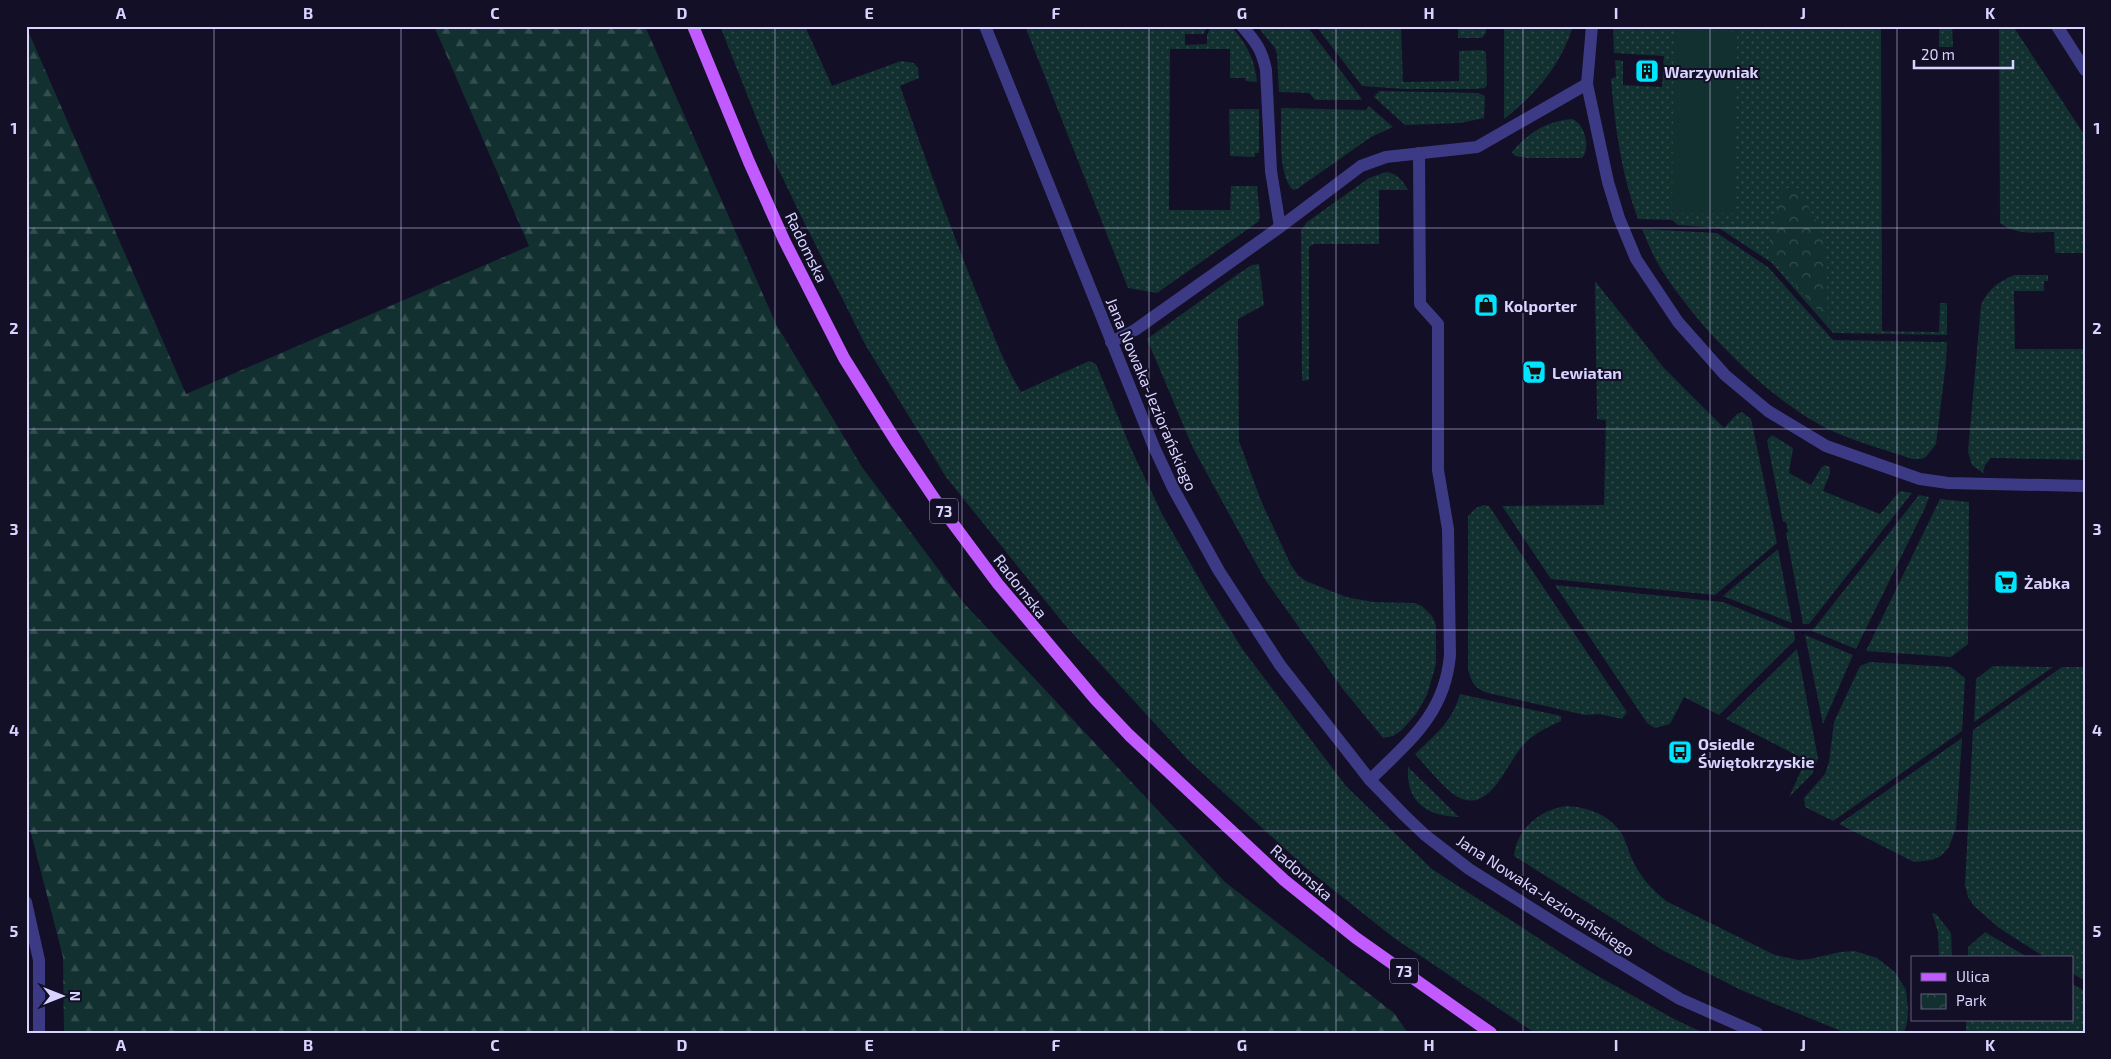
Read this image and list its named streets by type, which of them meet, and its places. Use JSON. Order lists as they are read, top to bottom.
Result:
{
  "streets": {
    "main road": ["Radomska", "73"],
    "street": ["Jana Nowaka-Jeziorańskiego"]
  },
  "places": {
    "building": ["Warzywniak"],
    "shop": ["Kolporter"],
    "supermarket": ["Lewiatan", "Żabka"],
    "bus stop": ["Osiedle Świętokrzyskie"]
  },
  "legend": ["Ulica", "Park"],
  "scale_bar": "20 m",
  "north": "right",
  "grid": {
    "columns": [
      "A",
      "B",
      "C",
      "D",
      "E",
      "F",
      "G",
      "H",
      "I",
      "J",
      "K"
    ],
    "rows": [
      "1",
      "2",
      "3",
      "4",
      "5"
    ]
  }
}
